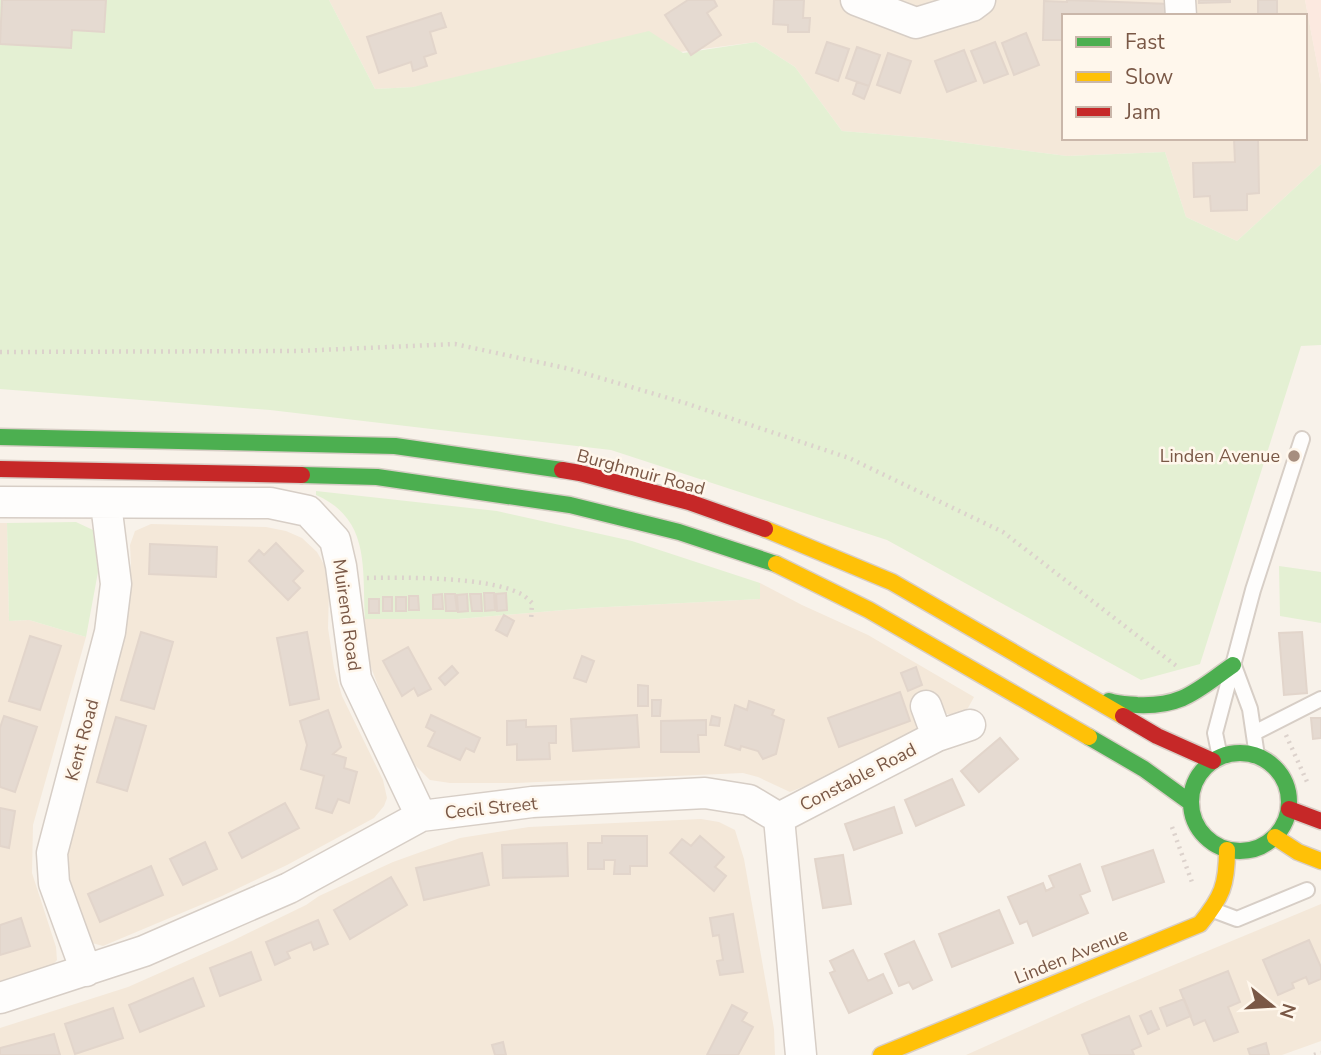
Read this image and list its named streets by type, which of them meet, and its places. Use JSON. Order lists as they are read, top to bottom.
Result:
{
  "streets": {
    "main road": ["Burghmuir Road", "Linden Avenue"],
    "street": [
      "Muirend Road",
      "Kent Road",
      "Constable Road",
      "Cecil Street"
    ]
  },
  "crossings": [
    ["Burghmuir Road", "Linden Avenue"],
    ["Muirend Road", "Kent Road"],
    ["Muirend Road", "Cecil Street"],
    ["Kent Road", "Cecil Street"],
    ["Constable Road", "Cecil Street"]
  ],
  "places": ["Linden Avenue"],
  "legend": ["Fast", "Slow", "Jam"],
  "north": "right"
}
